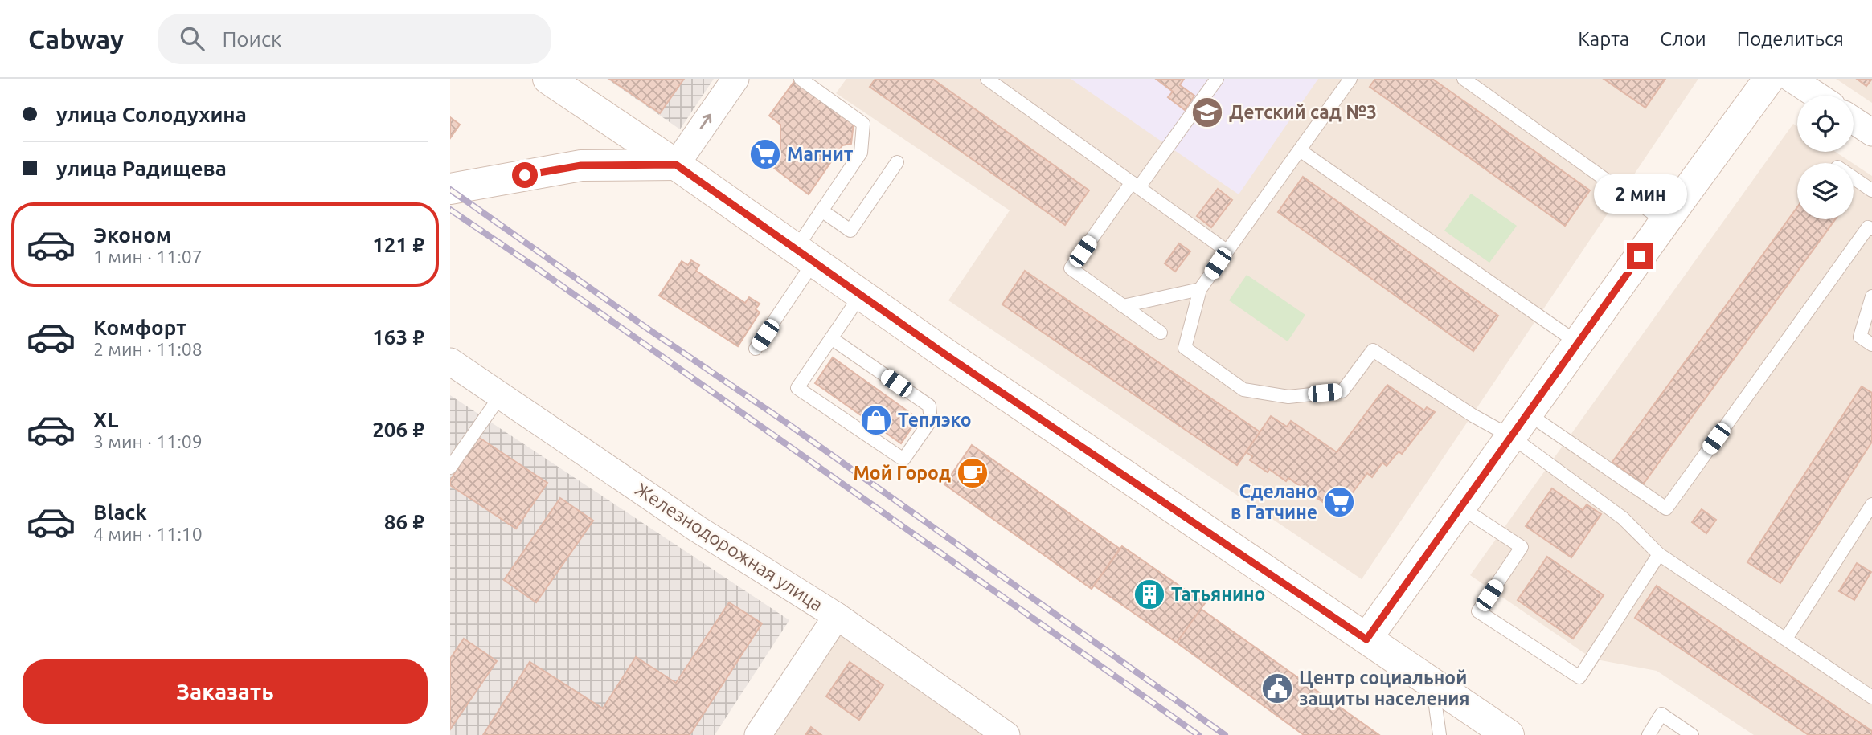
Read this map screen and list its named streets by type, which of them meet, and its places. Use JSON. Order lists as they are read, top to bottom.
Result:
{
  "streets": {
    "street": ["Железнодорожная улица"]
  },
  "places": {
    "school or university": ["Детский сад №3"],
    "supermarket": ["Магнит", "Сделано в Гатчине"],
    "shop": ["Теплэко"],
    "cafe": ["Мой Город"],
    "building": ["Татьянино"],
    "public building": ["Центр социальной защиты населения"]
  },
  "page": {
    "header": "Cabway",
    "search": "Поиск",
    "nav": ["Карта", "Слои", "Поделиться"],
    "banner": ["улица Солодухина", "улица Радищева"],
    "bubble": "2 мин",
    "list": [
      {
        "name": "Эконом",
        "note": "1 мин · 11:07",
        "value": "121 ₽"
      },
      {
        "name": "Комфорт",
        "note": "2 мин · 11:08",
        "value": "163 ₽"
      },
      {
        "name": "XL",
        "note": "3 мин · 11:09",
        "value": "206 ₽"
      },
      {
        "name": "Black",
        "note": "4 мин · 11:10",
        "value": "86 ₽"
      }
    ],
    "buttons": "Заказать"
  }
}
